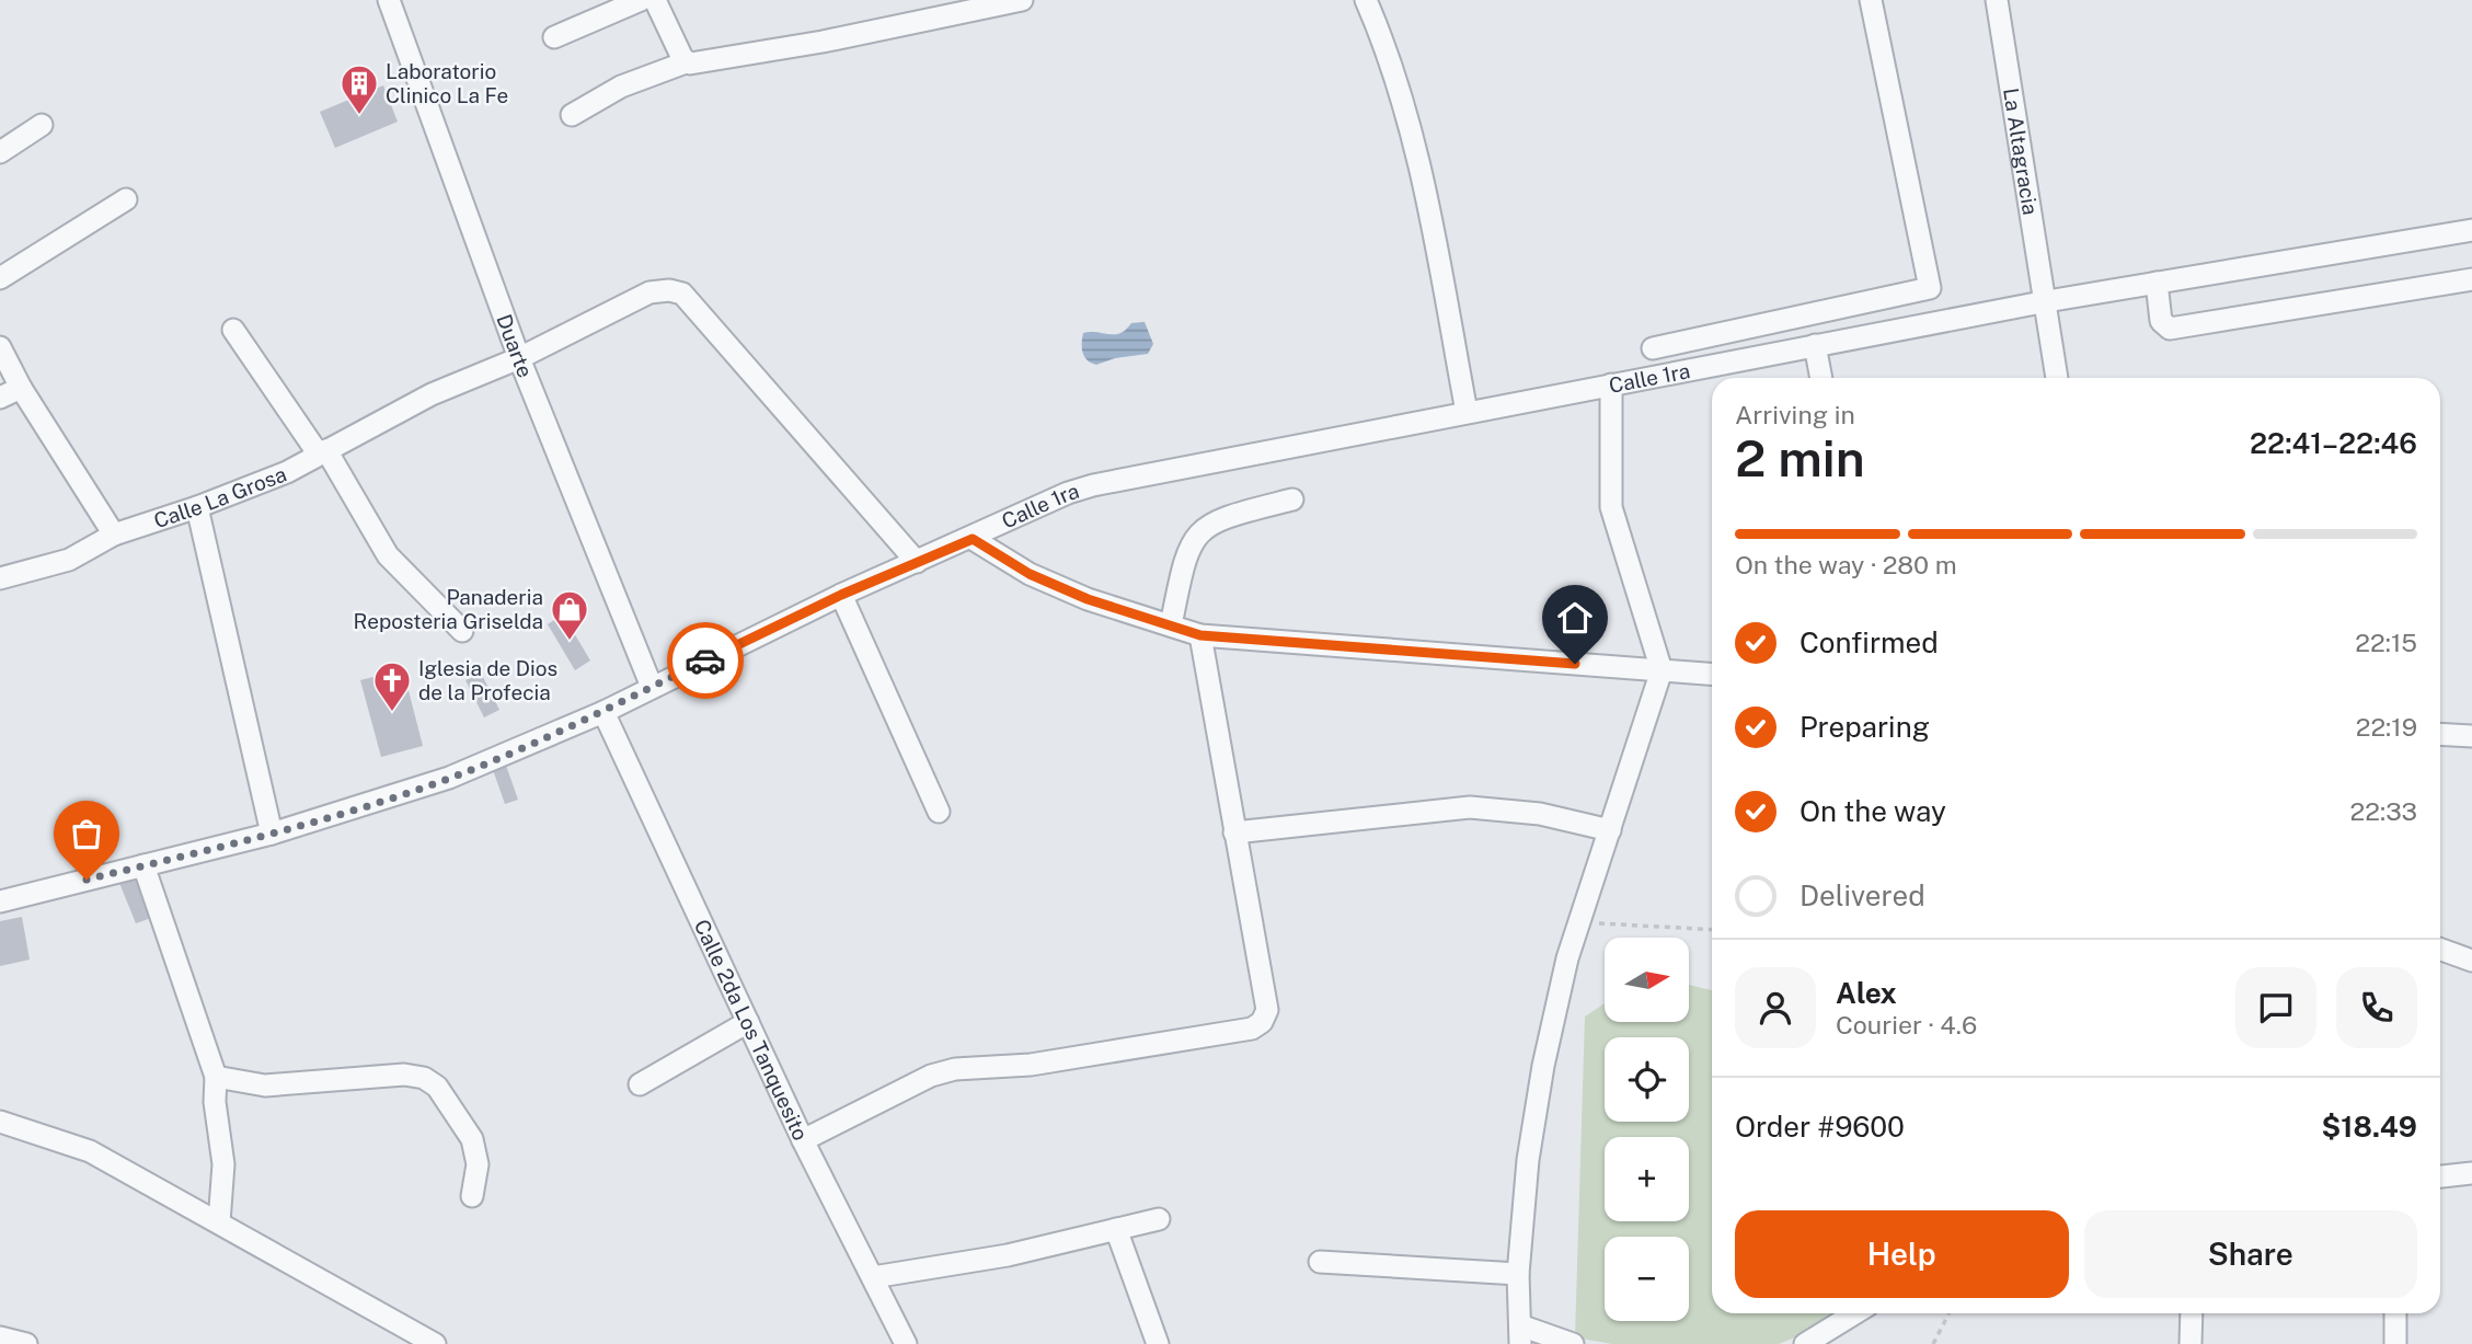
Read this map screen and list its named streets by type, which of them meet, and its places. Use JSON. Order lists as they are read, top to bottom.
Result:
{
  "streets": {
    "street": [
      "La Altagracia",
      "Duarte",
      "Calle 1ra",
      "Calle La Grosa",
      "Calle 2da Los Tanquesito"
    ]
  },
  "crossings": [
    ["La Altagracia", "Calle 1ra"],
    ["Duarte", "Calle 1ra"],
    ["Duarte", "Calle La Grosa"],
    ["Calle 1ra", "Calle La Grosa"],
    ["Calle 1ra", "Calle 2da Los Tanquesito"]
  ],
  "places": {
    "building": ["Laboratorio Clinico La Fe"],
    "shop": ["Panaderia Reposteria Griselda"],
    "church": ["Iglesia de Dios de la Profecia"]
  },
  "north": "right",
  "page": {
    "heading": ["2 min", "Arriving in", "22:41–22:46"],
    "panel": [
      "Alex",
      "Courier · 4.6",
      "Order #9600",
      "$18.49"
    ],
    "bar": "On the way · 280 m",
    "list": [
      ["Confirmed", "22:15"],
      ["Preparing", "22:19"],
      ["On the way", "22:33"],
      "Delivered"
    ],
    "map_buttons": ["+", "−"],
    "buttons": ["Help", "Share"]
  }
}
